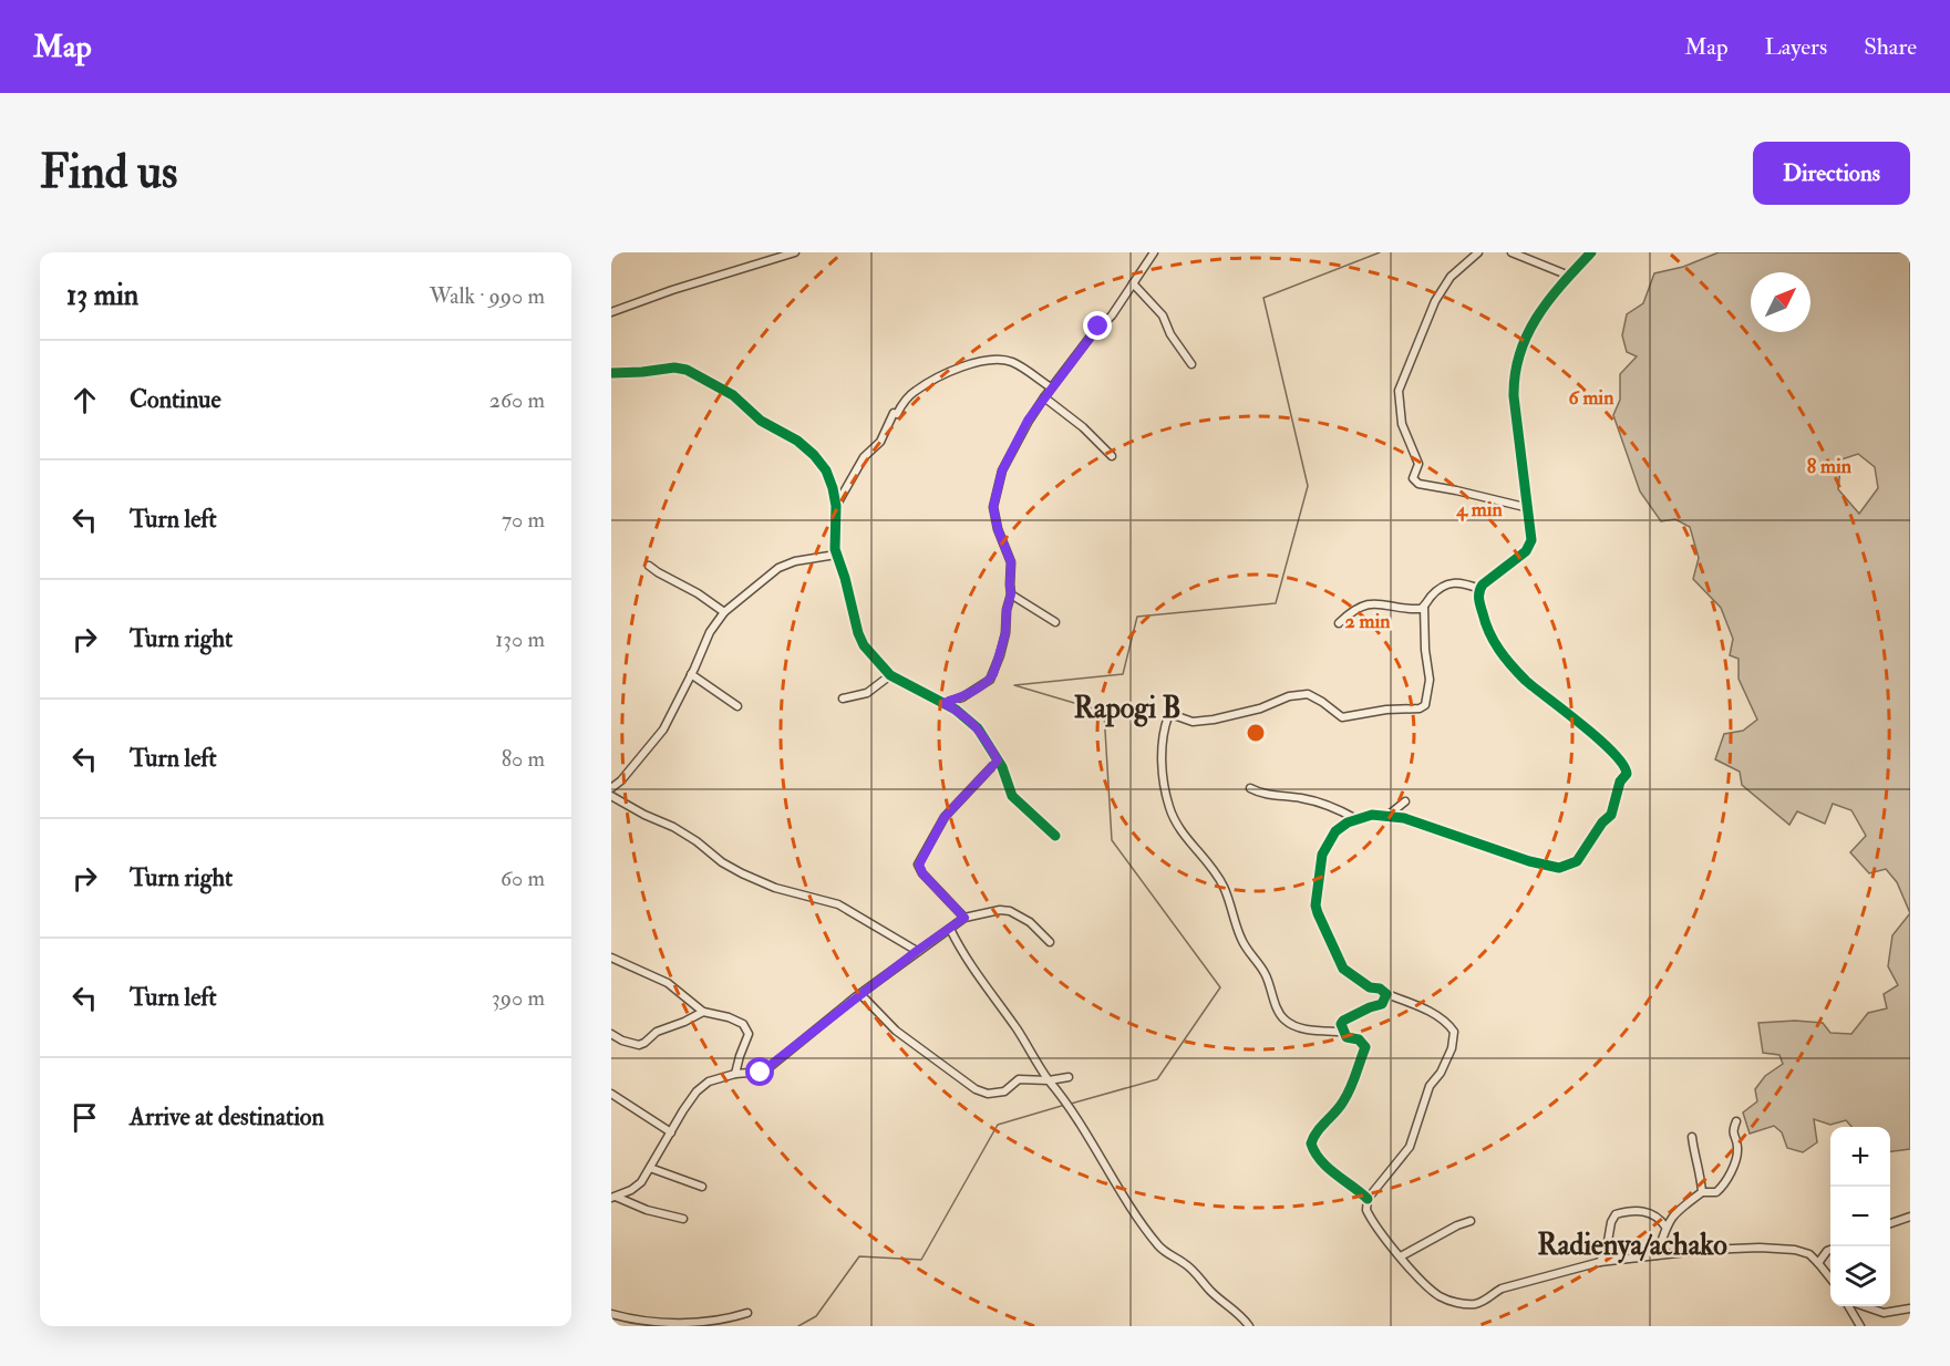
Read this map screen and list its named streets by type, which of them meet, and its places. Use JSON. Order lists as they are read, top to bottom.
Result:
{
  "districts": ["Rapogi B", "Radienya/achako"],
  "north": "top right",
  "page": {
    "header": "Map",
    "nav": ["Map", "Layers", "Share"],
    "buttons": "Directions",
    "title": "Find us",
    "heading": ["13 min", "Walk · 990 m"],
    "list": [
      ["Continue", "260 m"],
      ["Turn left", "70 m"],
      ["Turn right", "130 m"],
      ["Turn left", "80 m"],
      ["Turn right", "60 m"],
      ["Turn left", "390 m"],
      "Arrive at destination"
    ],
    "map_buttons": ["+", "−"]
  },
  "rings": [
    "6 min",
    "8 min",
    "4 min",
    "2 min"
  ]
}
